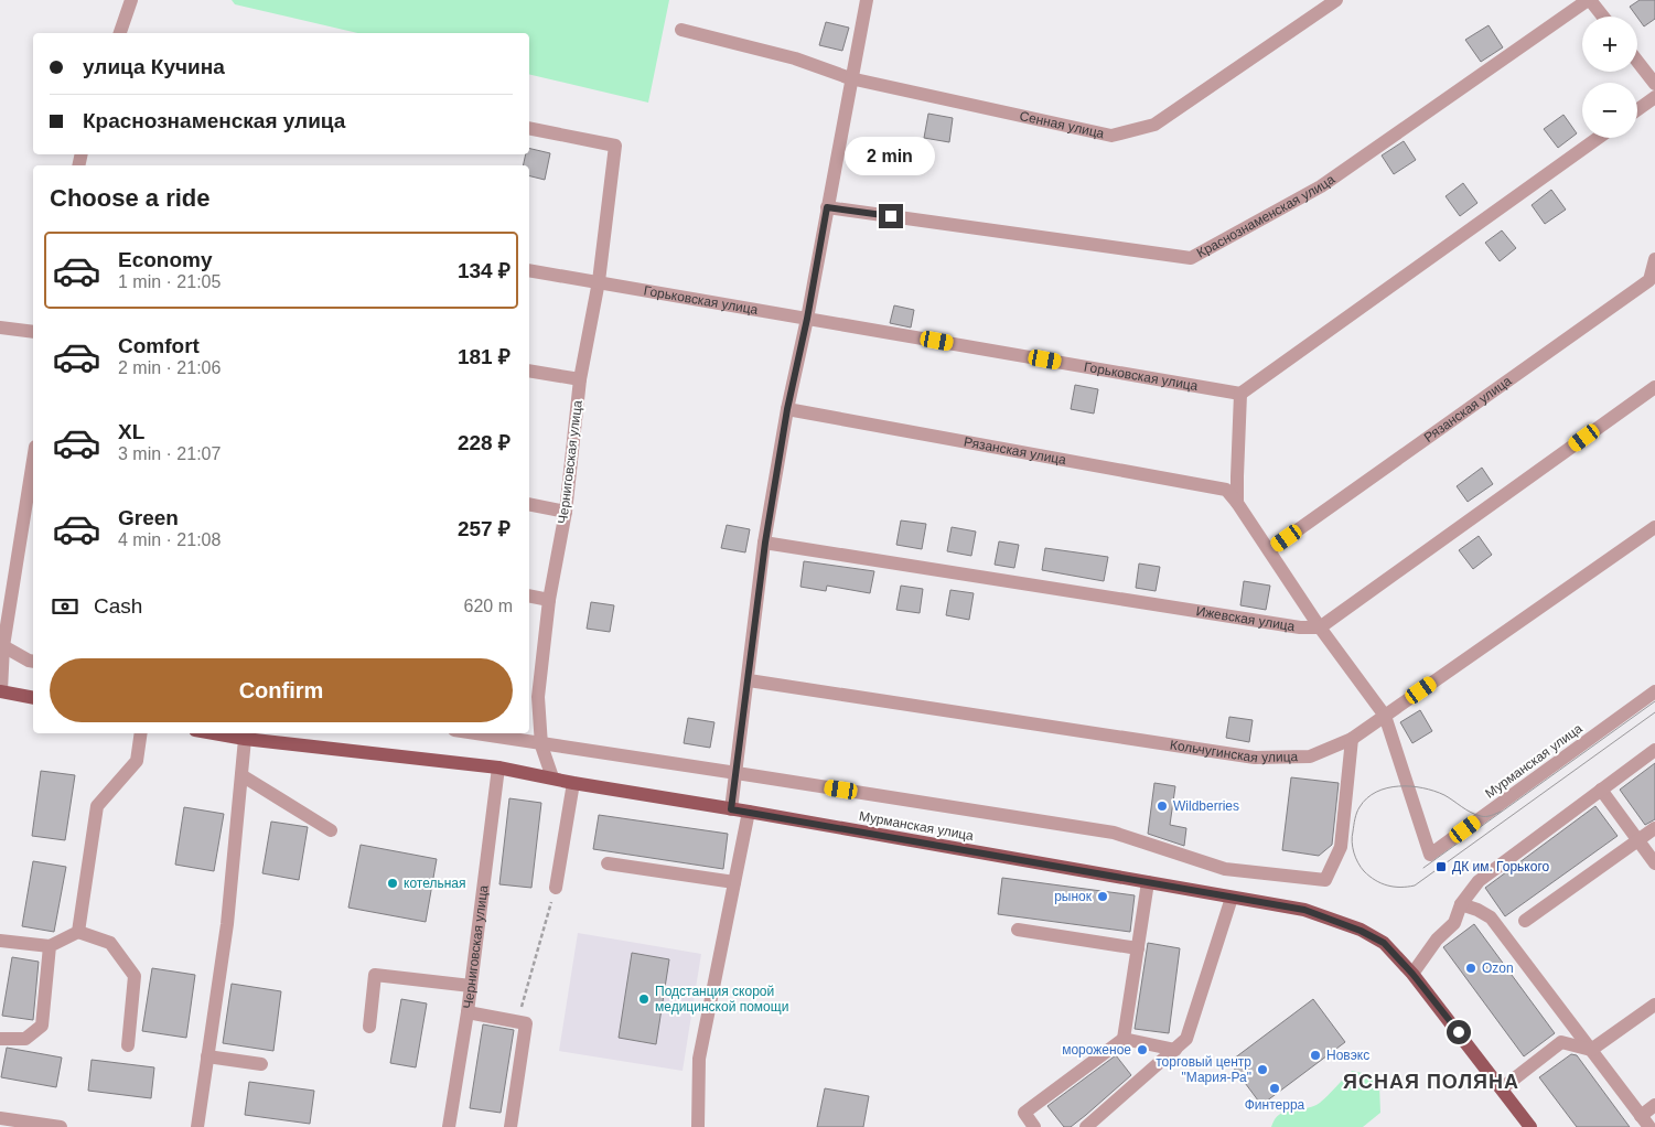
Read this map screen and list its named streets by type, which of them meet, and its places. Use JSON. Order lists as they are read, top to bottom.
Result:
{
  "streets": {
    "main road": ["Мурманская улица"],
    "street": [
      "Сенная улица",
      "Краснознаменская улица",
      "Горьковская улица",
      "Рязанская улица",
      "Черниговская улица",
      "Ижевская улица",
      "Кольчугинская улица"
    ]
  },
  "crossings": [
    ["Горьковская улица", "Черниговская улица"],
    ["Черниговская улица", "Мурманская улица"],
    ["Кольчугинская улица", "Мурманская улица"]
  ],
  "districts": ["ЯСНАЯ ПОЛЯНА"],
  "places": {
    "other": [
      "Wildberries",
      "котельная",
      "рынок",
      "Ozon",
      "Подстанция скорой медицинской помощи",
      "мороженое",
      "Новэкс",
      "торговый центр \"Мария-Ра\"",
      "Финтерра"
    ],
    "transit": ["ДК им. Горького"]
  },
  "page": {
    "map_buttons": ["+", "−"],
    "banner": ["улица Кучина", "Краснознаменская улица"],
    "bubble": "2 min",
    "heading": "Choose a ride",
    "list": [
      {
        "name": "Economy",
        "note": "1 min · 21:05",
        "value": "134 ₽"
      },
      {
        "name": "Comfort",
        "note": "2 min · 21:06",
        "value": "181 ₽"
      },
      {
        "name": "XL",
        "note": "3 min · 21:07",
        "value": "228 ₽"
      },
      {
        "name": "Green",
        "note": "4 min · 21:08",
        "value": "257 ₽"
      }
    ],
    "pay": ["Cash", "620 m"],
    "buttons": "Confirm"
  }
}
